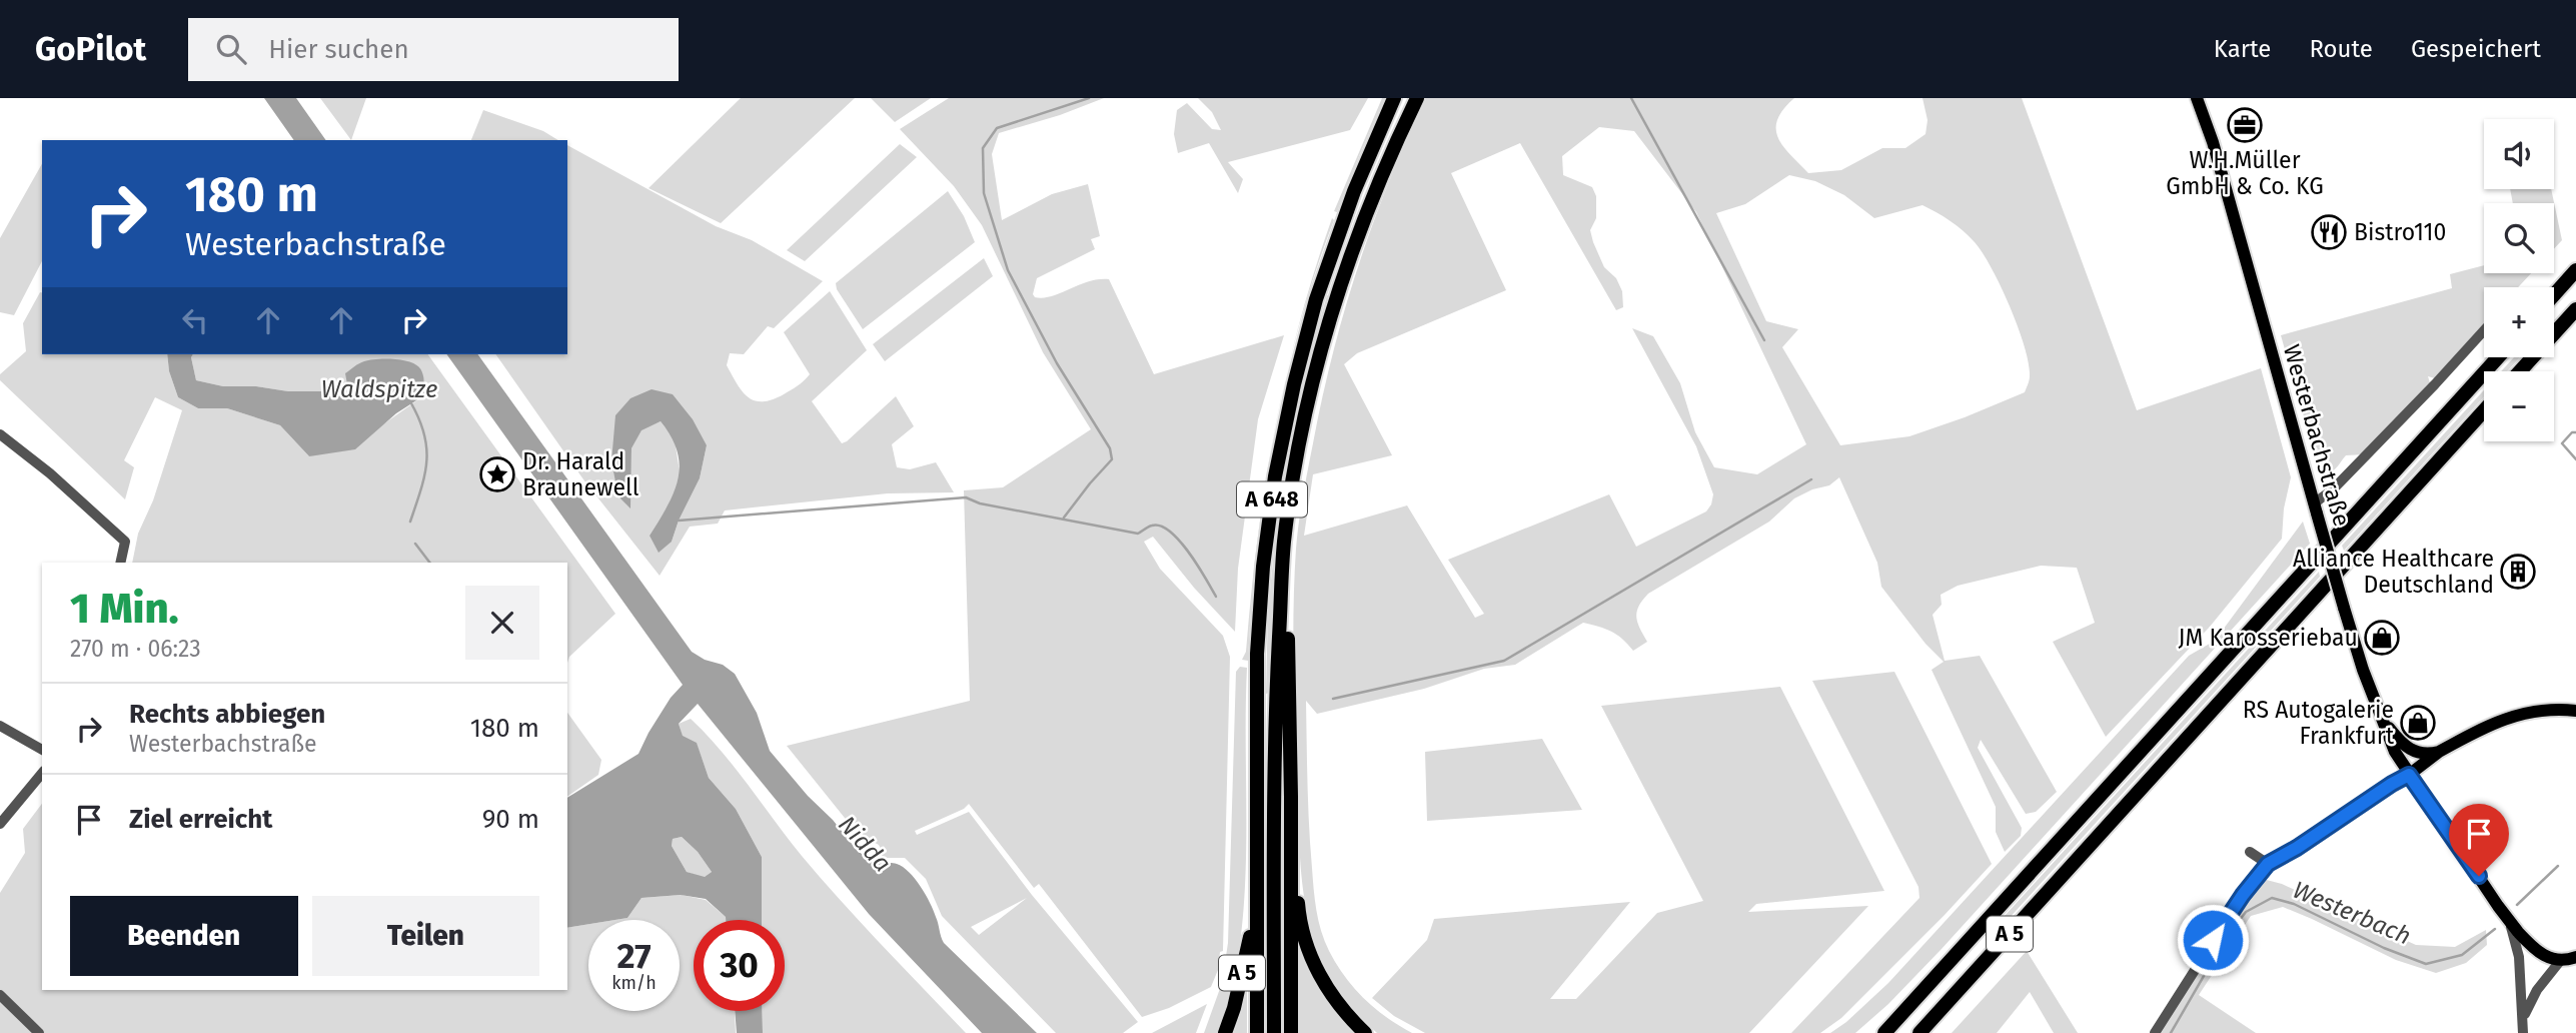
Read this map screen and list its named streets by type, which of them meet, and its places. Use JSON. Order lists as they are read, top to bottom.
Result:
{
  "streets": {
    "highway": ["A 648", "A 5"],
    "main road": ["Westerbachstraße"]
  },
  "crossings": [
    ["A 648", "A 5"]
  ],
  "water": ["Waldspitze", "Nidda", "Westerbach"],
  "places": {
    "office": ["W.H.Müller GmbH & Co. KG"],
    "restaurant": ["Bistro110"],
    "place": ["Dr. Harald Braunewell"],
    "building": ["Alliance Healthcare Deutschland"],
    "shop": ["JM Karosseriebau", "RS Autogalerie Frankfurt"]
  },
  "page": {
    "header": "GoPilot",
    "search": "Hier suchen",
    "nav": ["Karte", "Route", "Gespeichert"],
    "map_buttons": ["+", "−"],
    "turn": ["180 m", "Westerbachstraße"],
    "heading": ["1 Min.", "270 m · 06:23"],
    "list": [
      {
        "name": "Rechts abbiegen",
        "note": "Westerbachstraße",
        "value": "180 m"
      },
      {
        "name": "Ziel erreicht",
        "value": "90 m"
      }
    ],
    "buttons": ["Beenden", "Teilen"],
    "speed": "27 km/h",
    "limit": "30"
  }
}
